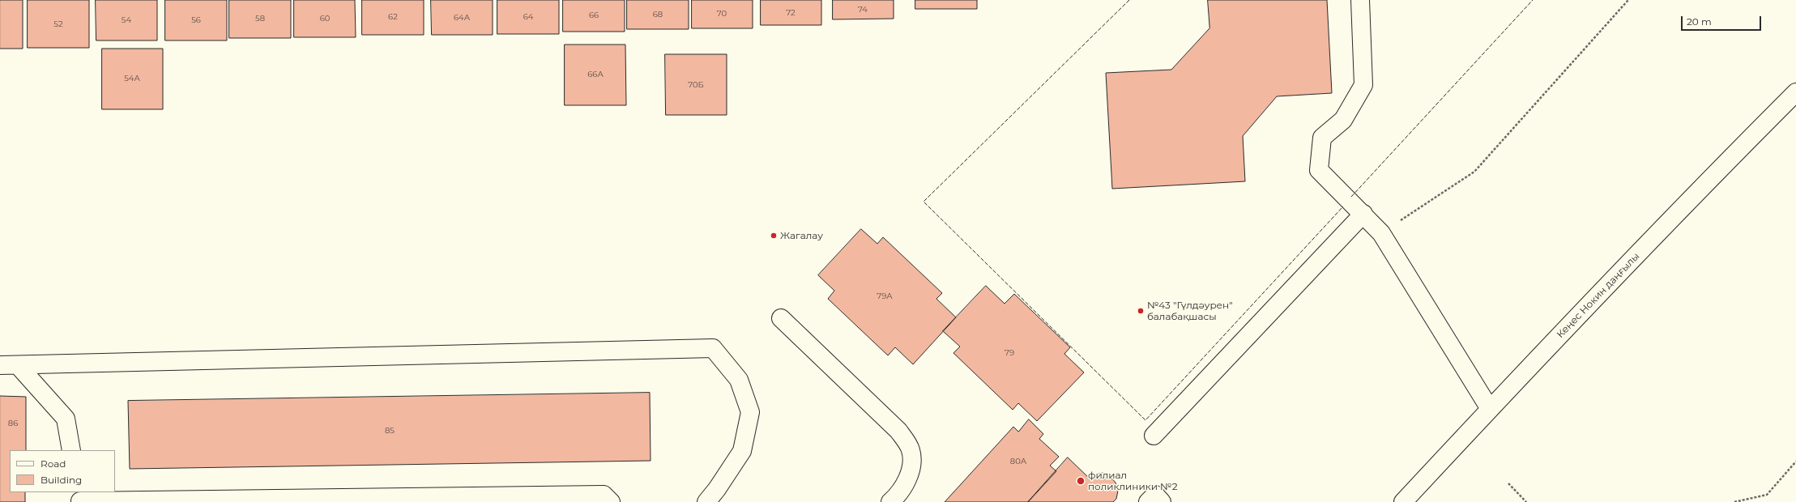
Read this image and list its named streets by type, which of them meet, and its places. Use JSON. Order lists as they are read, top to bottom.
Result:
{
  "streets": {
    "main road": ["Кеңес Нокин даңғылы"]
  },
  "places": ["Жагалау", "№43 \"Гүлдәурен\" балабақшасы", "филиал поликлиники №2"],
  "house_numbers": [
    "74",
    "72",
    "70",
    "68",
    "66",
    "62",
    "64",
    "64А",
    "58",
    "60",
    "54",
    "56",
    "52",
    "66А",
    "54А",
    "70Б",
    "79А",
    "79",
    "86",
    "85",
    "80А"
  ],
  "legend": ["Road", "Building"],
  "scale_bar": "20 m"
}
